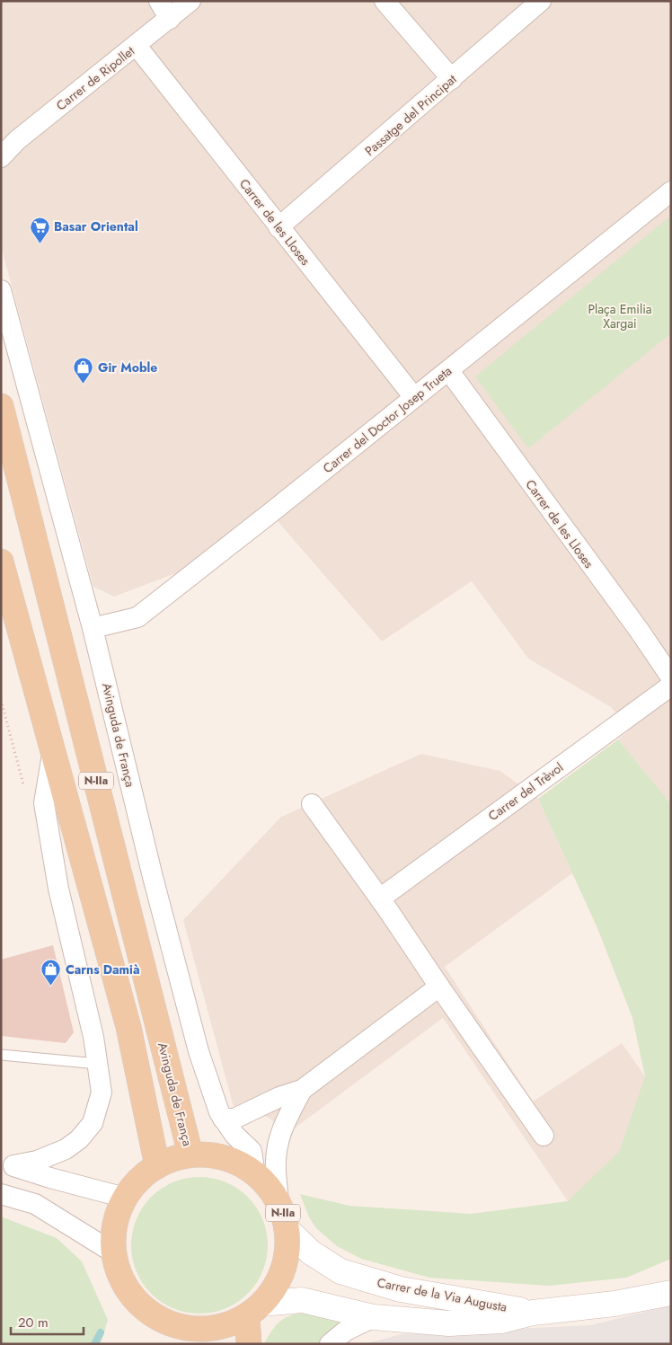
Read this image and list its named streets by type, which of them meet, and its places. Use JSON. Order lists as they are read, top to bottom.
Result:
{
  "streets": {
    "main road": ["Avinguda de França", "N-IIa"],
    "street": [
      "Carrer de Ripollet",
      "Passatge del Principat",
      "Carrer de les Lloses",
      "Carrer del Doctor Josep Trueta",
      "Carrer del Trèvol",
      "Carrer de la Via Augusta"
    ]
  },
  "crossings": [
    ["Carrer de Ripollet", "Carrer de les Lloses"],
    ["Passatge del Principat", "Carrer de les Lloses"],
    ["Carrer de les Lloses", "Carrer del Doctor Josep Trueta"],
    ["Carrer del Doctor Josep Trueta", "Avinguda de França"],
    ["Avinguda de França", "N-IIa"],
    ["N-IIa", "Carrer de la Via Augusta"]
  ],
  "parks": ["Plaça Emilia Xargai"],
  "places": {
    "supermarket": ["Basar Oriental"],
    "shop": ["Gir Moble", "Carns Damià"]
  },
  "scale_bar": "20 m"
}
